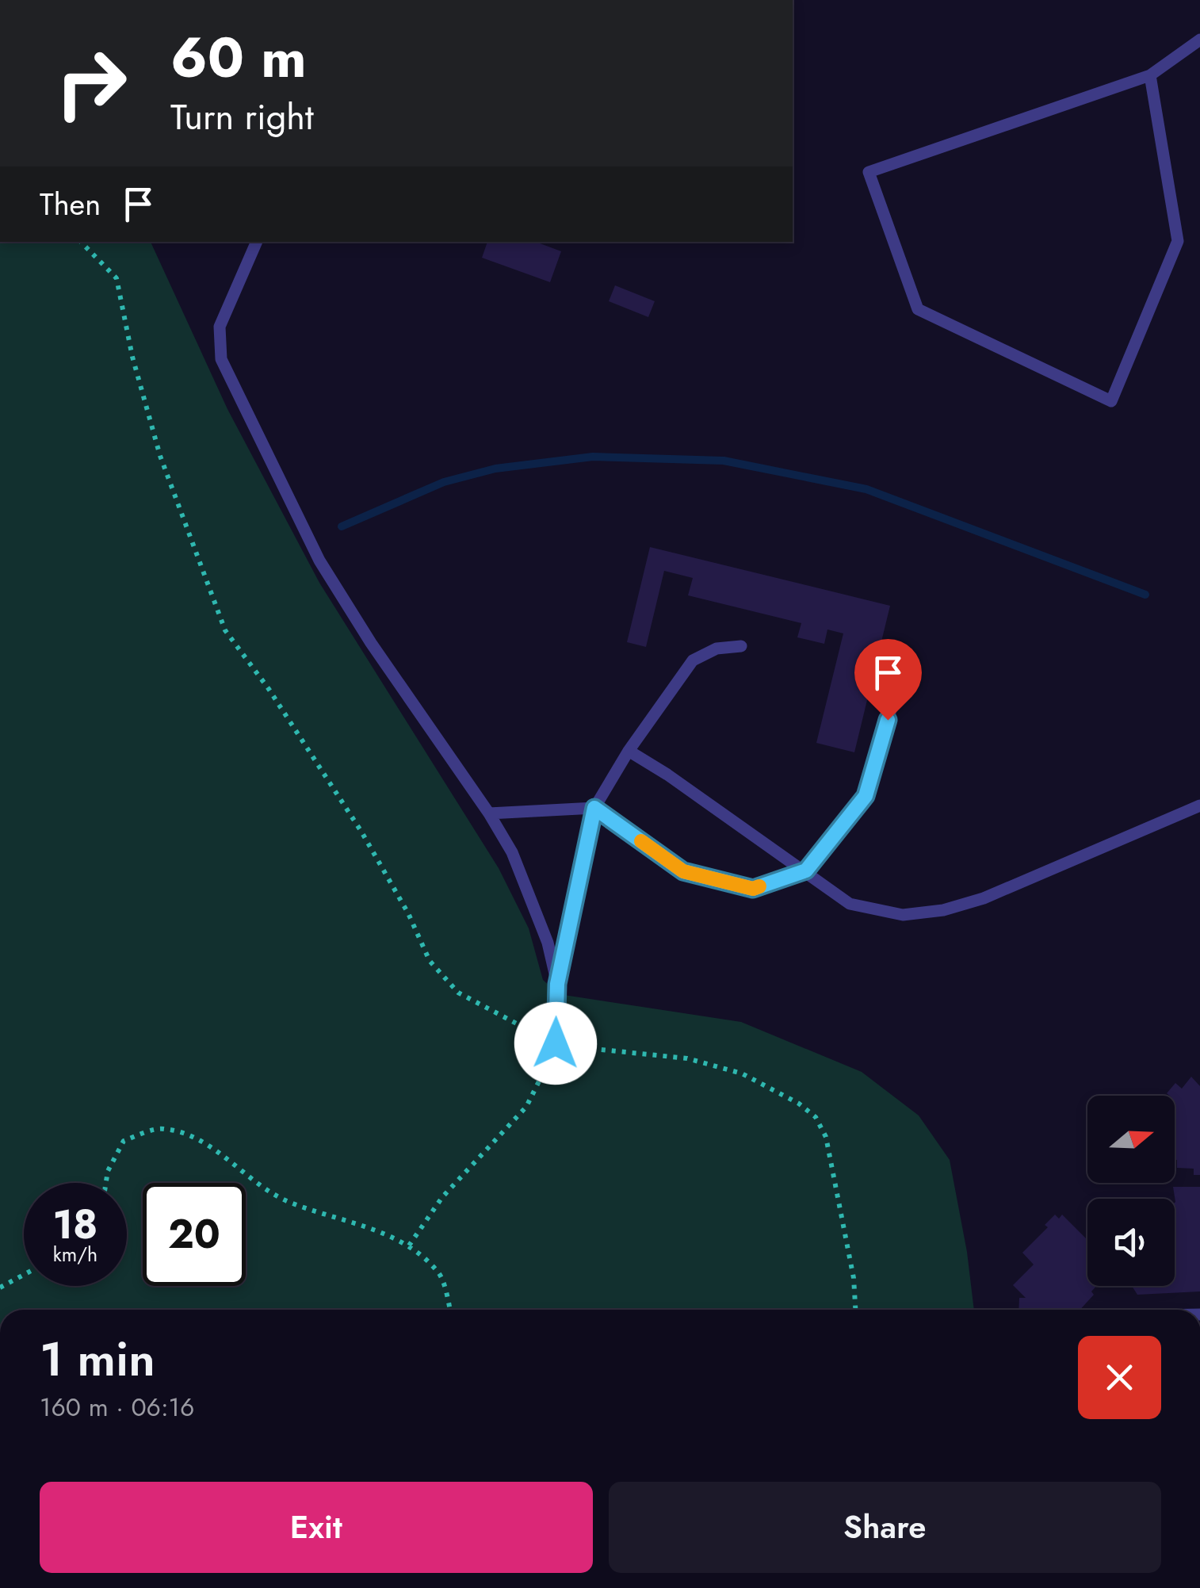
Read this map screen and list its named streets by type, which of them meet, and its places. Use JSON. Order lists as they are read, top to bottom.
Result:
{
  "north": "right",
  "page": {
    "turn": ["60 m", "Turn right"],
    "then": "Then",
    "speed": "18 km/h",
    "limit": "20",
    "heading": ["1 min", "160 m · 06:16"],
    "buttons": ["Exit", "Share"]
  }
}
